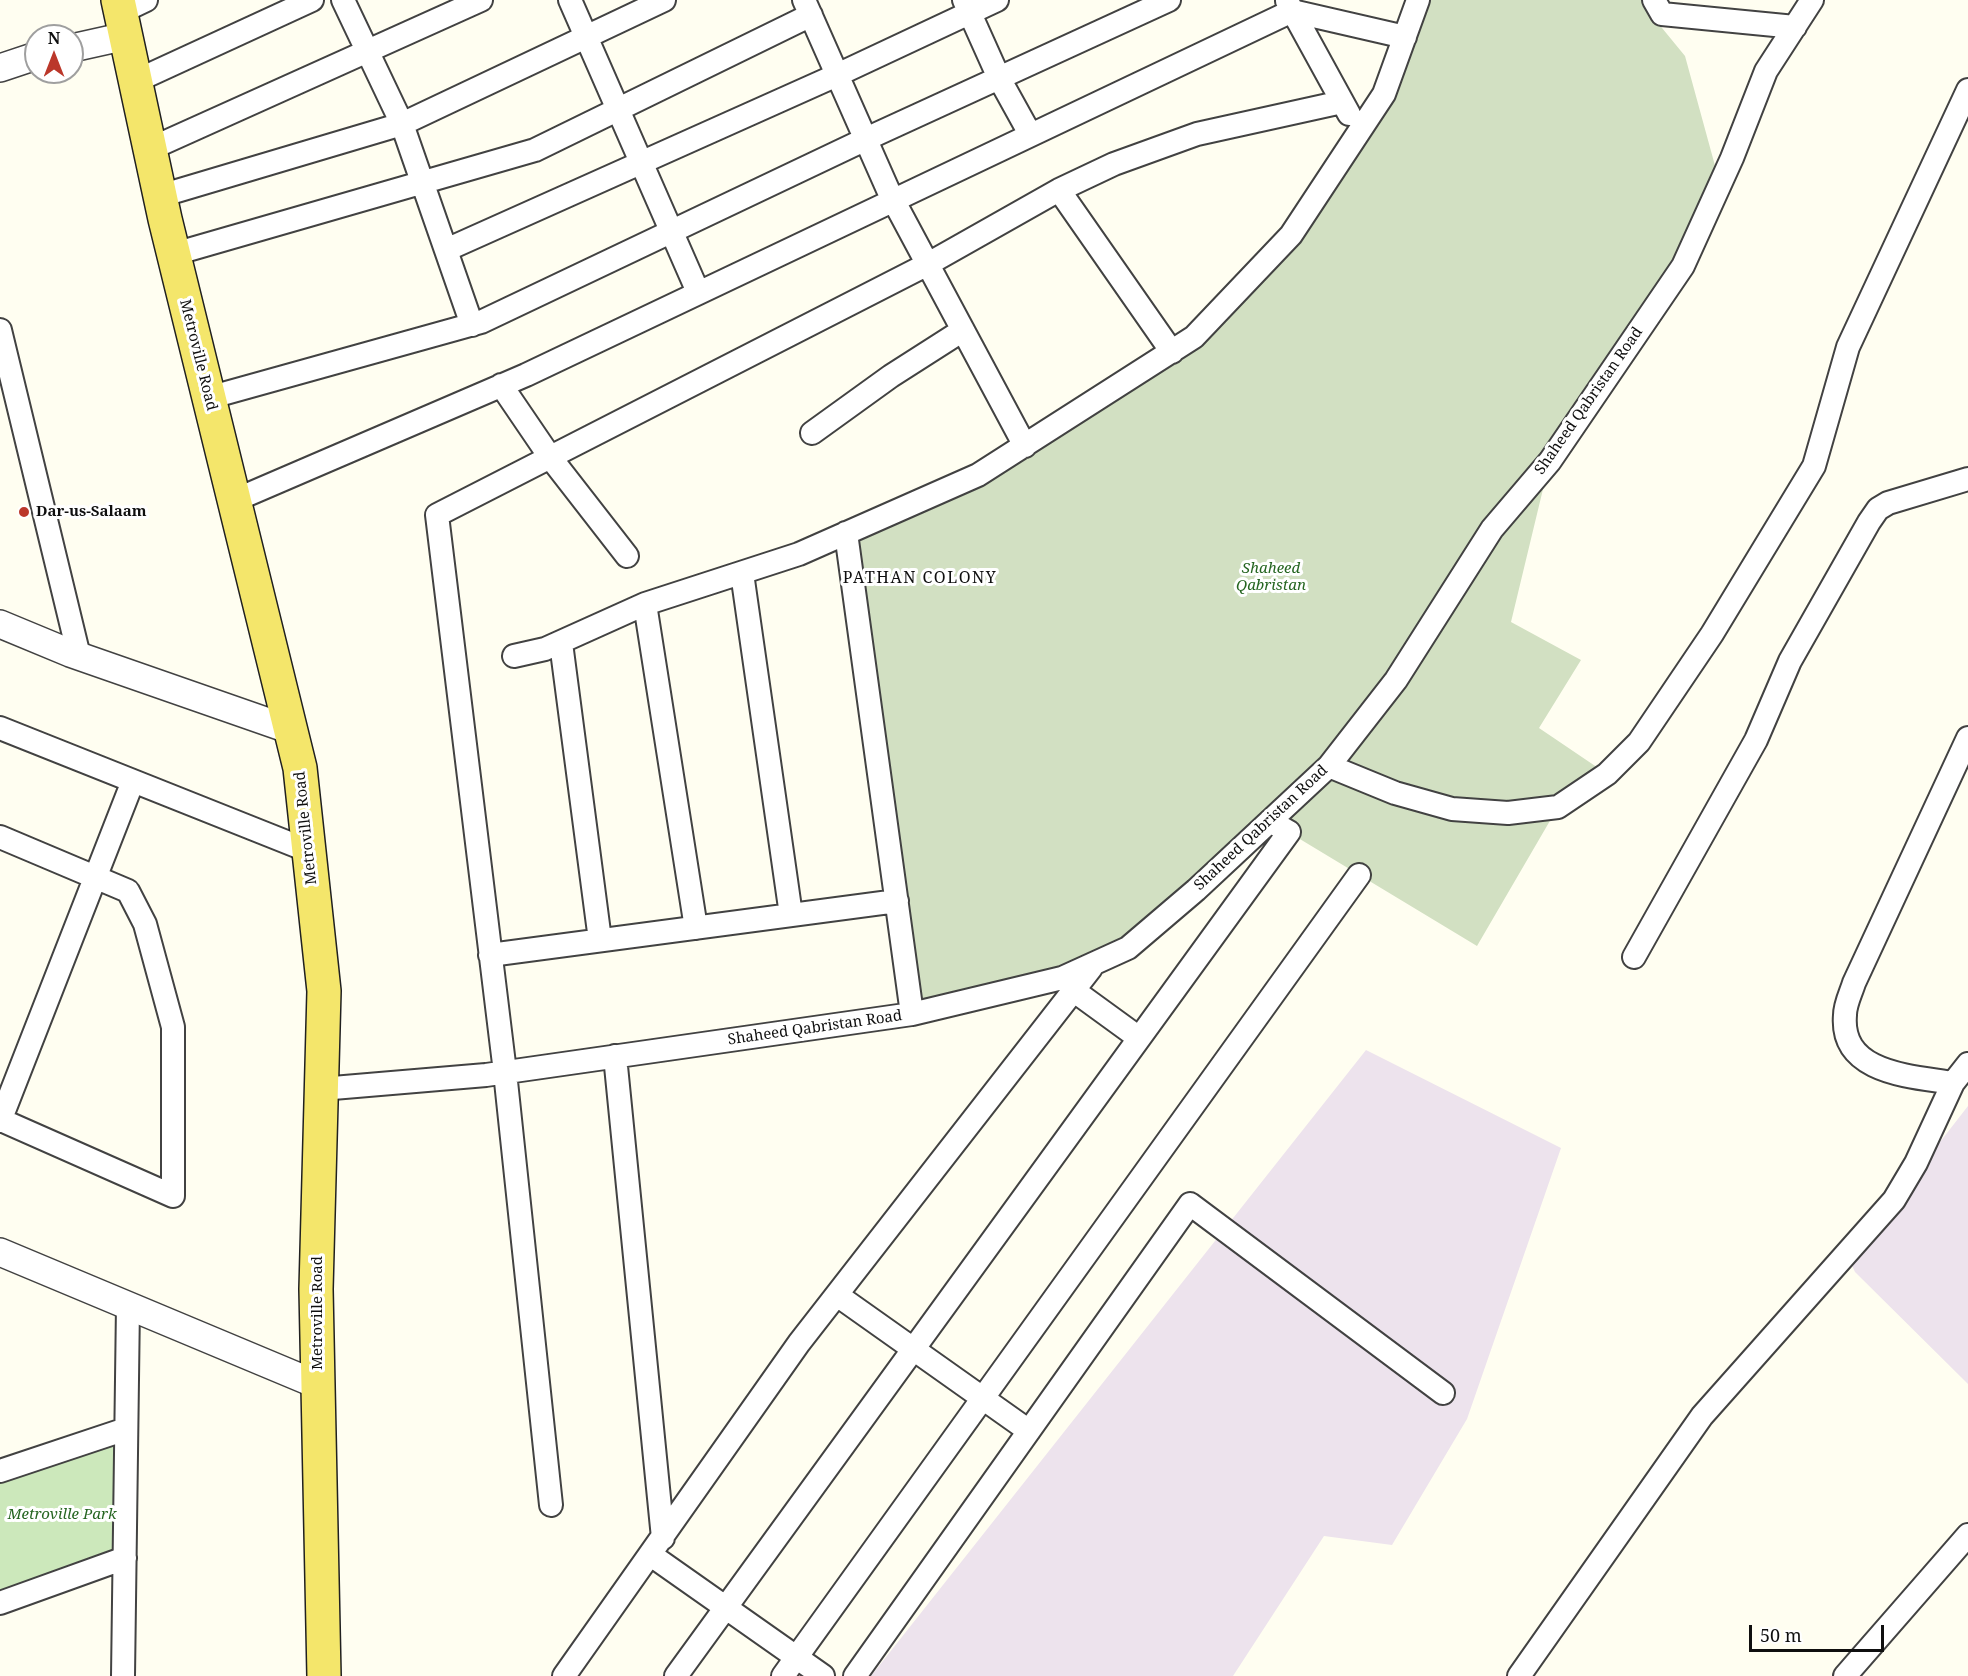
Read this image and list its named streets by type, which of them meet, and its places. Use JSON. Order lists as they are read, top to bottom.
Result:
{
  "streets": {
    "main road": ["Metroville Road"],
    "street": ["Shaheed Qabristan Road"]
  },
  "crossings": [
    ["Metroville Road", "Shaheed Qabristan Road"]
  ],
  "districts": ["PATHAN COLONY"],
  "parks": ["Shaheed Qabristan", "Metroville Park"],
  "places": ["Dar-us-Salaam"],
  "scale_bar": "50 m",
  "north": "top"
}
